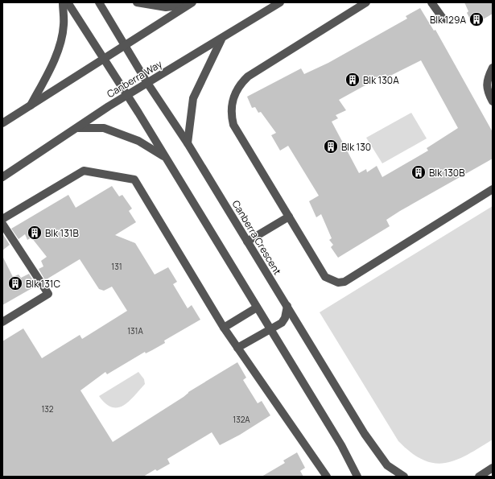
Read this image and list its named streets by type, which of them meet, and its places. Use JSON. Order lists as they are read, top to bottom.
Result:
{
  "streets": {
    "street": ["Canberra Way", "Canberra Crescent"]
  },
  "crossings": [
    ["Canberra Way", "Canberra Crescent"]
  ],
  "places": {
    "building": [
      "Blk 129A",
      "Blk 130A",
      "Blk 130",
      "Blk 130B",
      "Blk 131B",
      "Blk 131C"
    ]
  },
  "house_numbers": [
    "131",
    "131A",
    "132",
    "132A"
  ]
}
